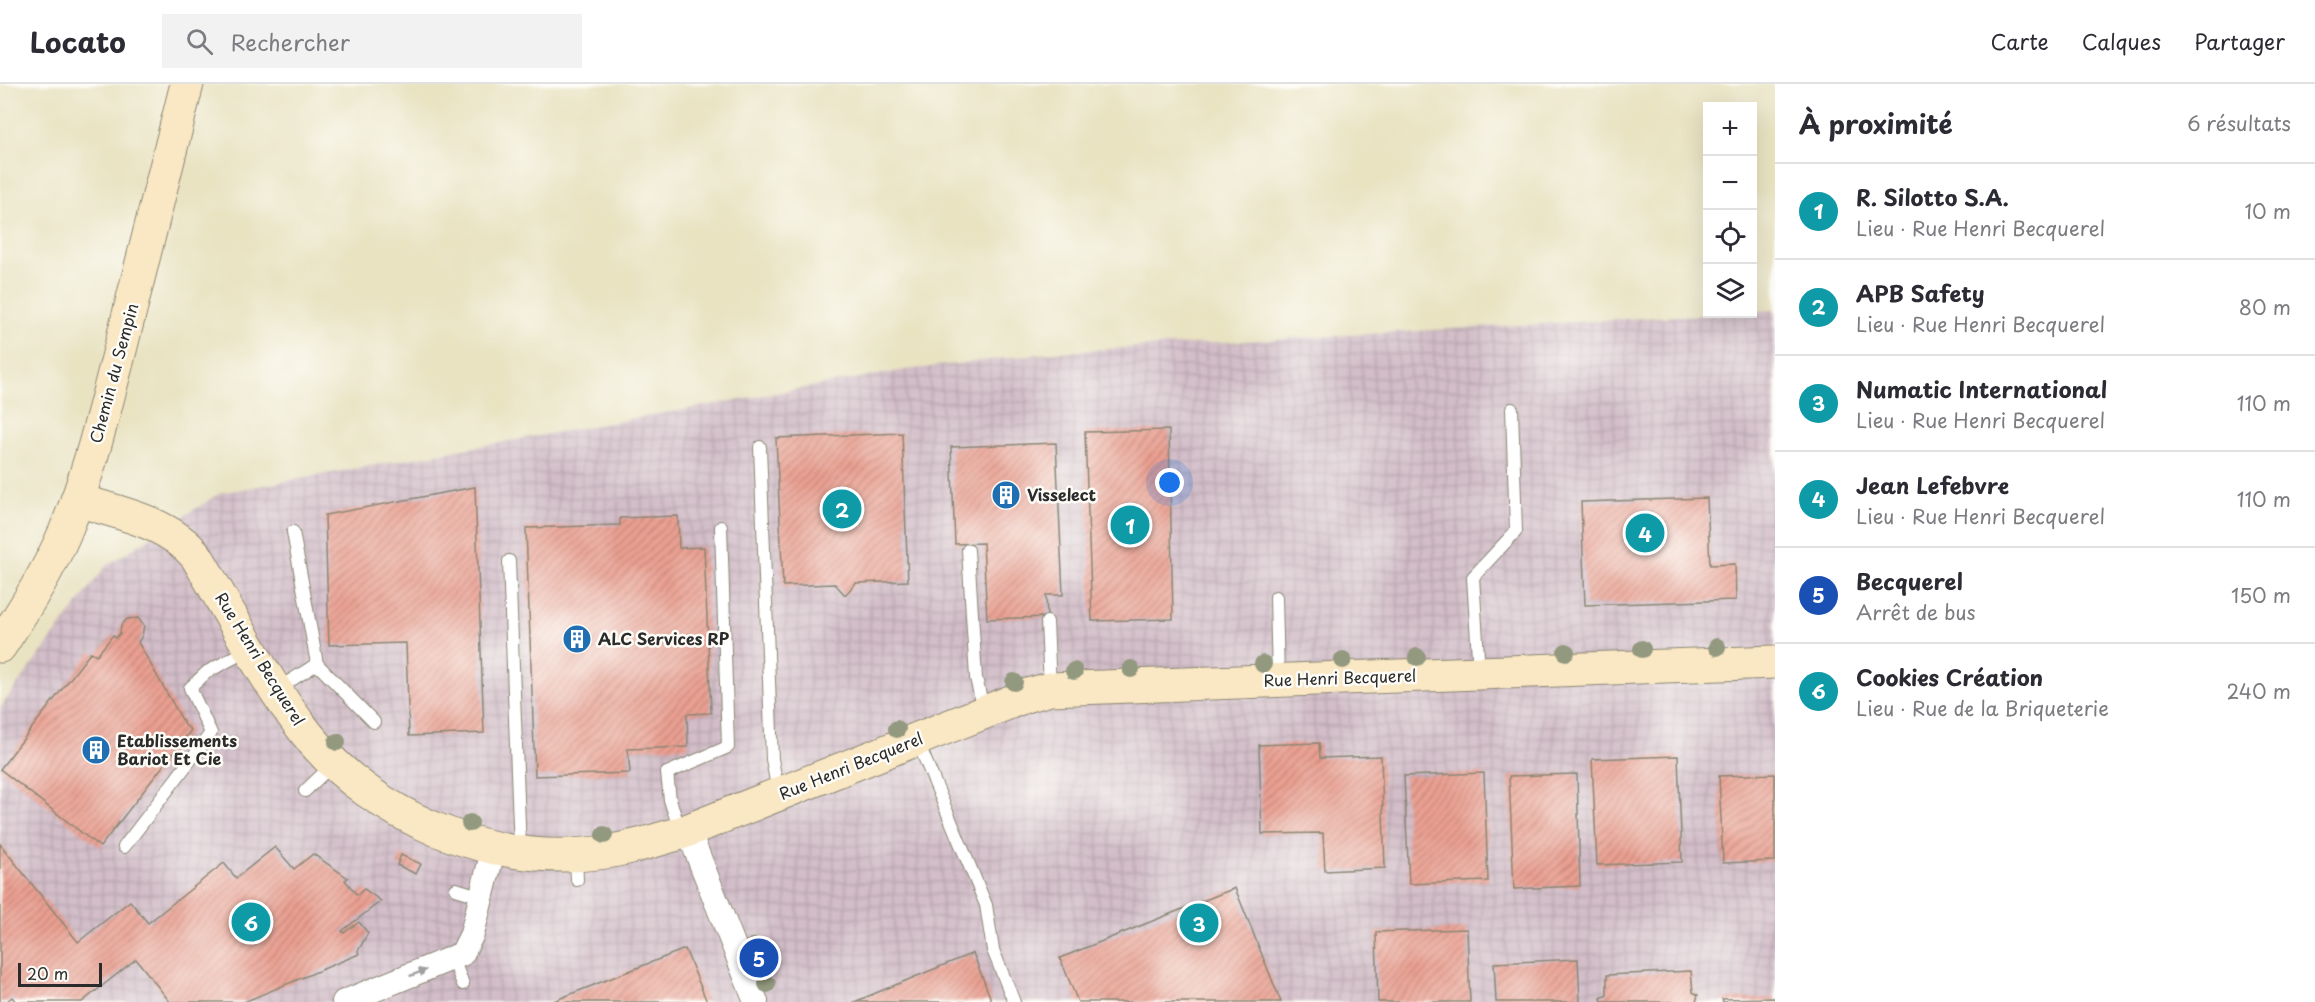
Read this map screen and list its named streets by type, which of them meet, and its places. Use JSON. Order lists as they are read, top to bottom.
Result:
{
  "streets": {
    "street": ["Chemin du Sempin", "Rue Henri Becquerel"]
  },
  "crossings": [
    ["Chemin du Sempin", "Rue Henri Becquerel"]
  ],
  "places": {
    "building": ["Visselect", "ALC Services RP", "Etablissements Bariot Et Cie"]
  },
  "scale_bar": "20 m",
  "page": {
    "header": "Locato",
    "search": "Rechercher",
    "nav": ["Carte", "Calques", "Partager"],
    "heading": ["À proximité", "6 résultats"],
    "map_buttons": ["+", "−"],
    "list": [
      {
        "mark": "1",
        "name": "R. Silotto S.A.",
        "note": "Lieu · Rue Henri Becquerel",
        "value": "10 m"
      },
      {
        "mark": "2",
        "name": "APB Safety",
        "note": "Lieu · Rue Henri Becquerel",
        "value": "80 m"
      },
      {
        "mark": "3",
        "name": "Numatic International",
        "note": "Lieu · Rue Henri Becquerel",
        "value": "110 m"
      },
      {
        "mark": "4",
        "name": "Jean Lefebvre",
        "note": "Lieu · Rue Henri Becquerel",
        "value": "110 m"
      },
      {
        "mark": "5",
        "name": "Becquerel",
        "note": "Arrêt de bus",
        "value": "150 m"
      },
      {
        "mark": "6",
        "name": "Cookies Création",
        "note": "Lieu · Rue de la Briqueterie",
        "value": "240 m"
      }
    ],
    "pins": [
      "2",
      "1",
      "4",
      "6",
      "3",
      "5"
    ],
    "scale": "20 m"
  }
}
